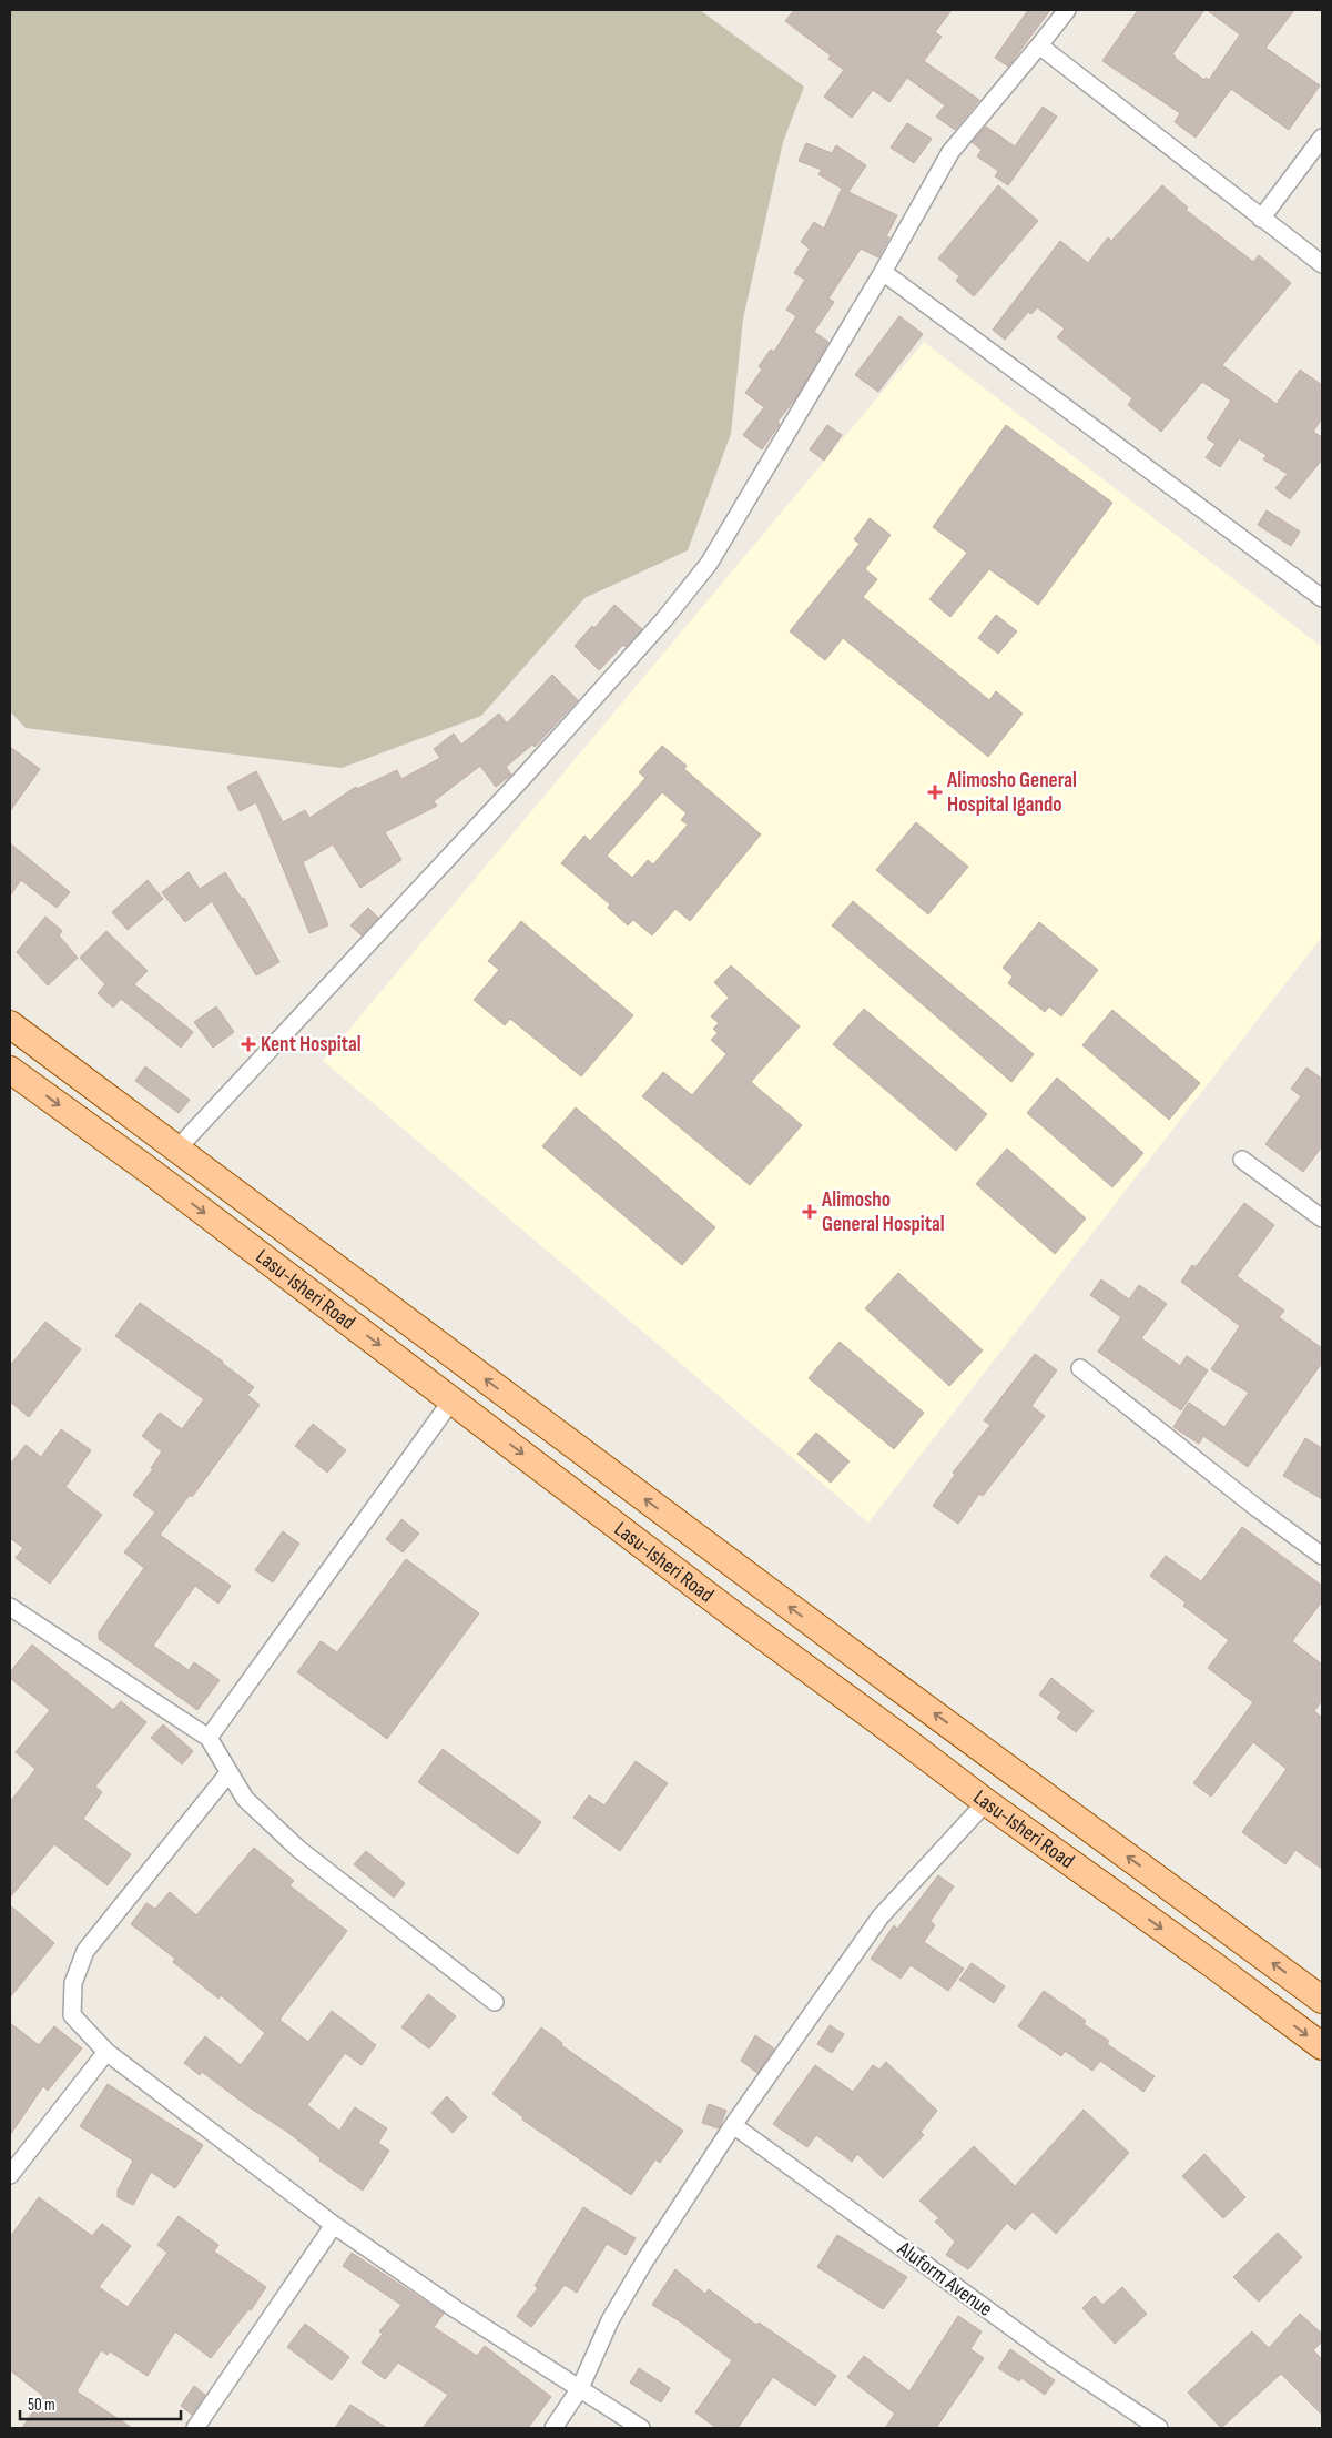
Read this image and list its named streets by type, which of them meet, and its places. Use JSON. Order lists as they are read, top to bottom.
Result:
{
  "streets": {
    "main road": ["Lasu-Isheri Road"],
    "street": ["Aluform Avenue"]
  },
  "places": {
    "health": ["Alimosho General Hospital Igando", "Kent Hospital", "Alimosho General Hospital"]
  },
  "scale_bar": "50 m"
}
